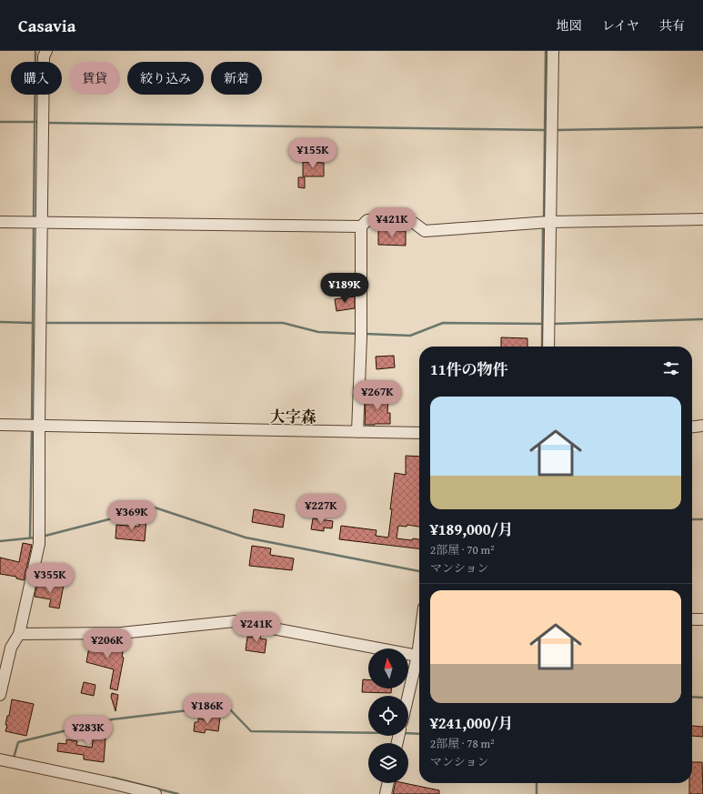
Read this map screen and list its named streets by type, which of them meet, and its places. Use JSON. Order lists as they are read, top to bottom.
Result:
{
  "districts": ["大字森"],
  "north": "top",
  "page": {
    "header": "Casavia",
    "nav": ["地図", "レイヤ", "共有"],
    "chip": [
      "購入",
      "賃貸",
      "絞り込み",
      "新着"
    ],
    "price": [
      "¥155K",
      "¥421K",
      "¥189K",
      "¥267K",
      "¥227K",
      "¥369K",
      "¥355K",
      "¥241K",
      "¥206K",
      "¥186K",
      "¥283K"
    ],
    "heading": "11件の物件",
    "list": [
      {
        "name": "¥189,000/月",
        "note": "2部屋 · 70 m² · マンション"
      },
      {
        "name": "¥241,000/月",
        "note": "2部屋 · 78 m² · マンション"
      }
    ]
  }
}
